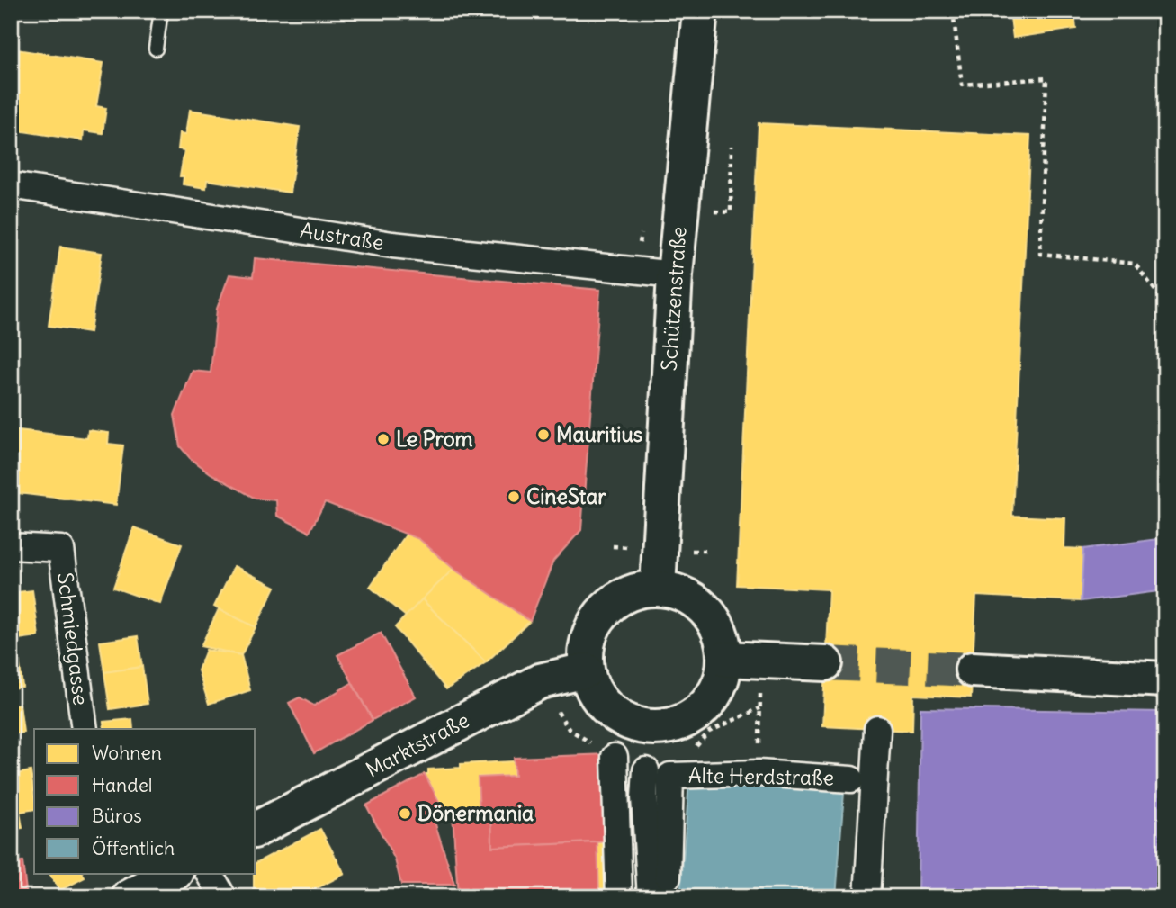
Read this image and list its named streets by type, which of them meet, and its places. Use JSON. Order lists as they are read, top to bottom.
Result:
{
  "streets": {
    "main road": ["Schützenstraße", "Marktstraße"],
    "street": ["Austraße", "Schmiedgasse", "Alte Herdstraße"]
  },
  "crossings": [
    ["Austraße", "Schützenstraße"],
    ["Schützenstraße", "Marktstraße"]
  ],
  "places": [
    "Mauritius",
    "Le Prom",
    "CineStar",
    "Dönermania"
  ],
  "legend": [
    "Wohnen",
    "Handel",
    "Büros",
    "Öffentlich"
  ]
}
